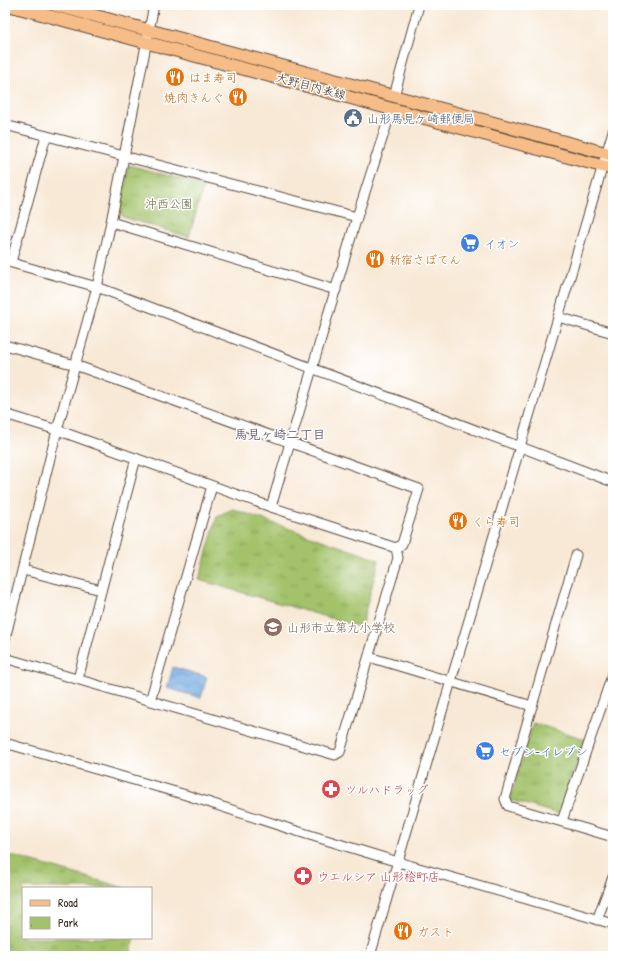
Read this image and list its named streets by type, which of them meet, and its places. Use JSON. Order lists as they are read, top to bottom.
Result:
{
  "streets": {
    "main road": ["大野目内表線"]
  },
  "districts": ["馬見ヶ崎二丁目"],
  "parks": ["沖西公園"],
  "places": {
    "restaurant": [
      "はま寿司",
      "焼肉きんぐ",
      "新宿さぼてん",
      "くら寿司",
      "ガスト"
    ],
    "public building": ["山形馬見ケ崎郵便局"],
    "supermarket": ["イオン", "セブン-イレブン"],
    "school or university": ["山形市立第九小学校"],
    "pharmacy": ["ツルハドラッグ", "ウエルシア 山形桧町店"]
  },
  "legend": ["Road", "Park"]
}
